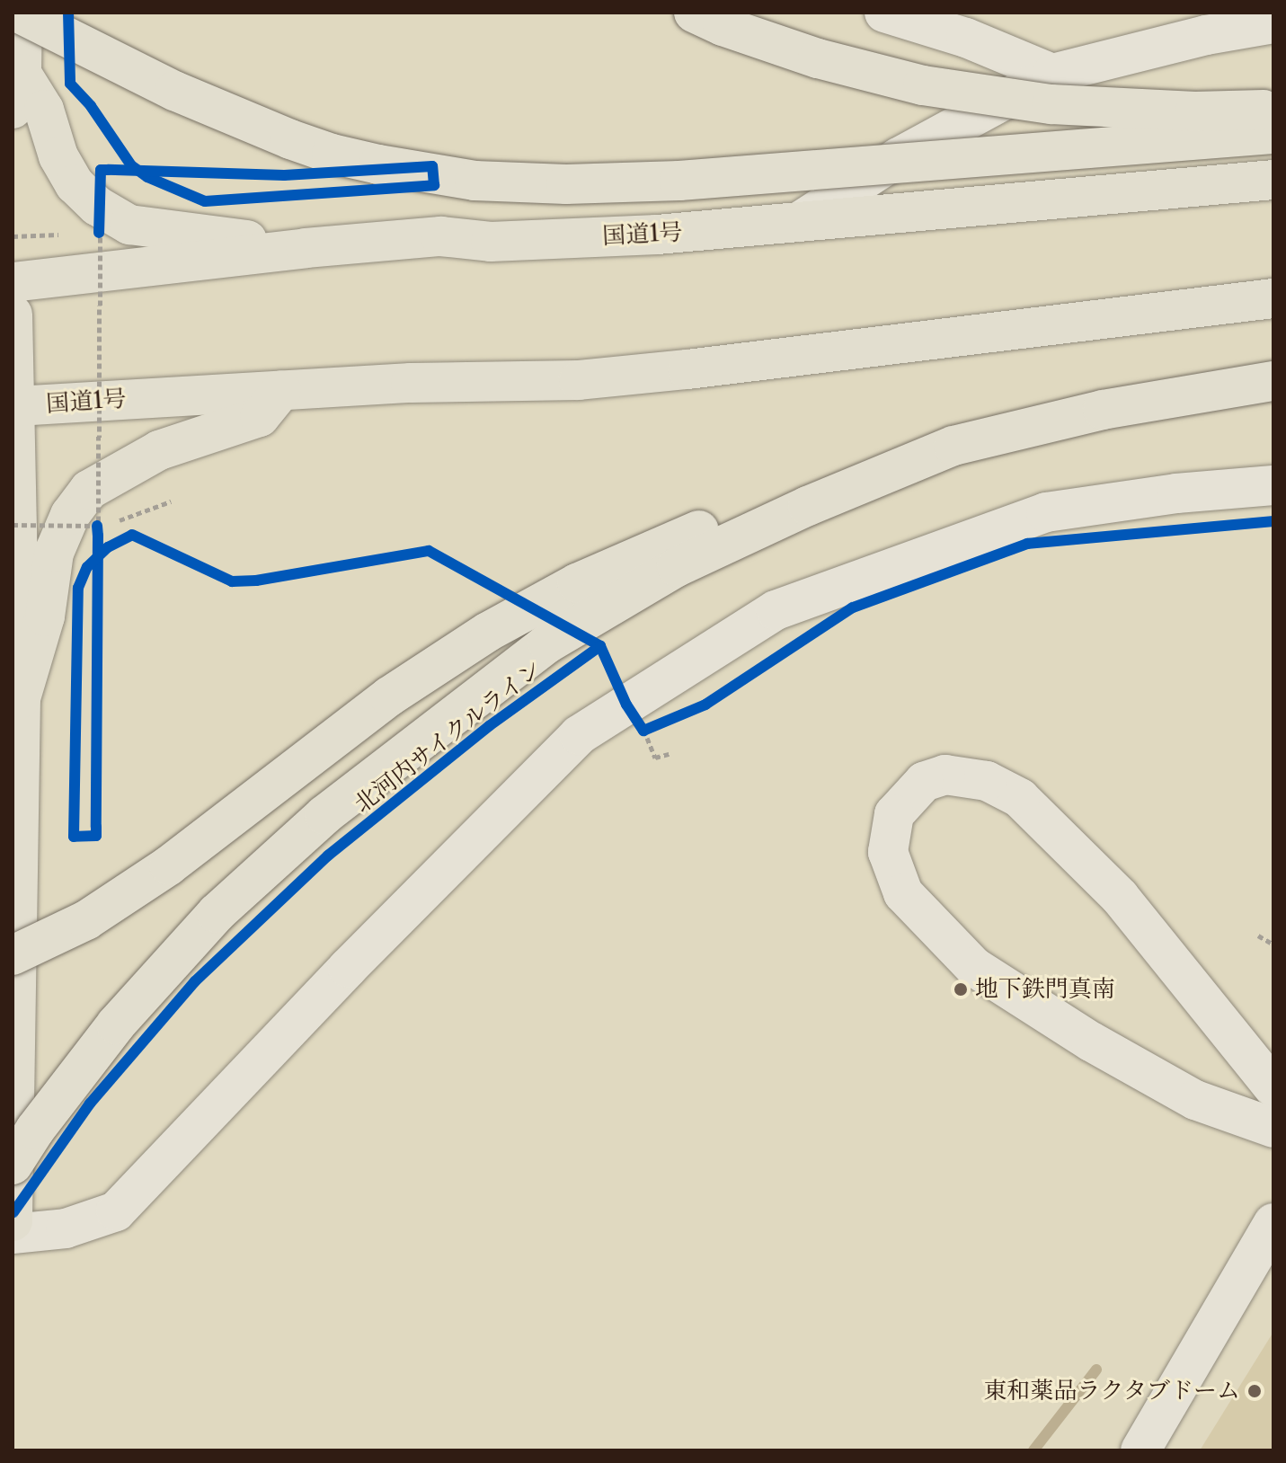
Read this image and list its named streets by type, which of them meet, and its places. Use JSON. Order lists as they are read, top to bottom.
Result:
{
  "streets": {
    "main road": ["国道1号"],
    "cycle path": ["北河内サイクルライン"]
  },
  "places": ["地下鉄門真南", "東和薬品ラクタブドーム"]
}
